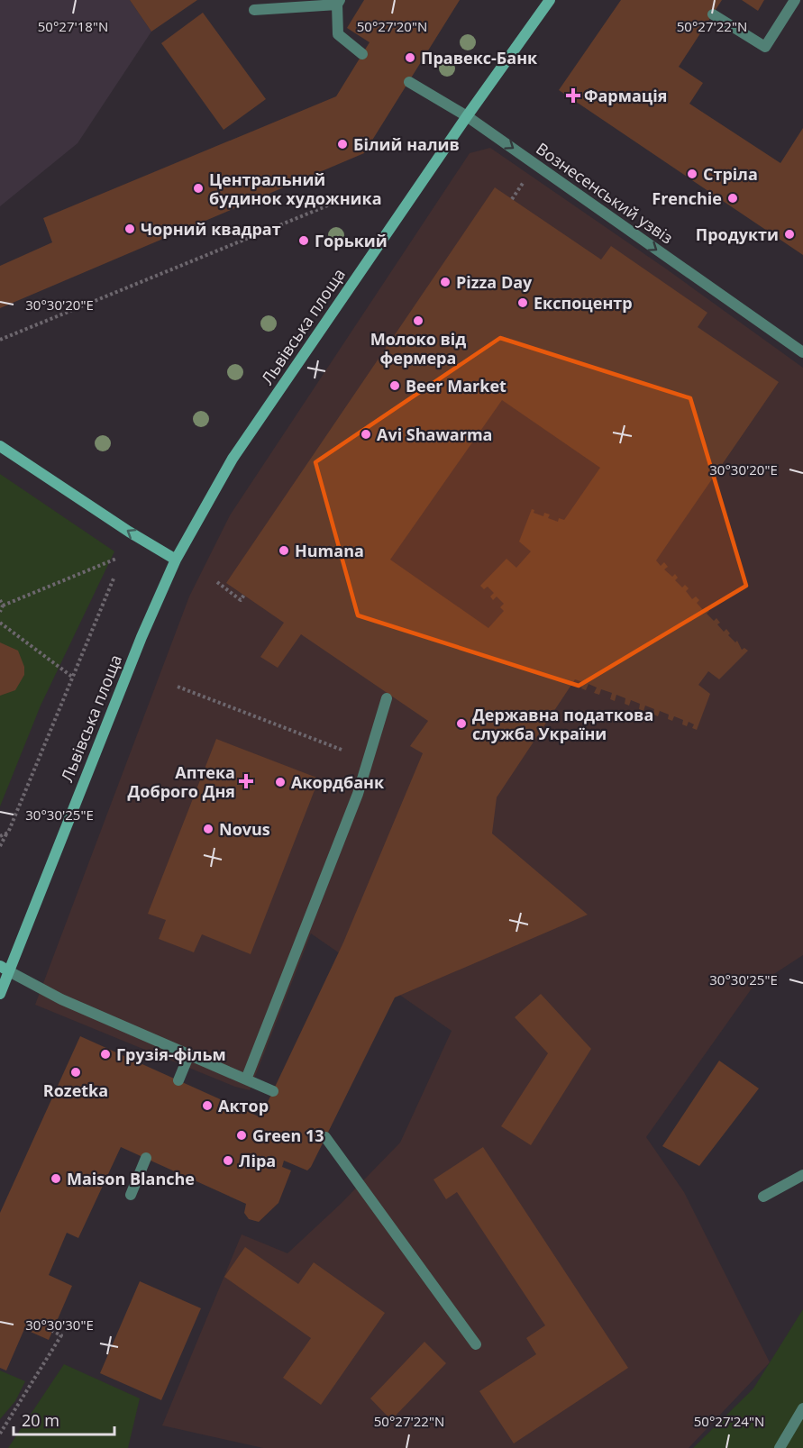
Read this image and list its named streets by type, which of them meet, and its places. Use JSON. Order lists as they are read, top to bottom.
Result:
{
  "streets": {
    "main road": ["Львівська площа"],
    "street": ["Вознесенський узвіз"]
  },
  "crossings": [
    ["Вознесенський узвіз", "Львівська площа"]
  ],
  "one_way": ["Вознесенський узвіз"],
  "places": {
    "other": [
      "Правекс-Банк",
      "Білий налив",
      "Стріла",
      "Центральний будинок художника",
      "Frenchie",
      "Чорний квадрат",
      "Продукти",
      "Горький",
      "Pizza Day",
      "Експоцентр",
      "Молоко від фермера",
      "Beer Market",
      "Avi Shawarma",
      "Humana",
      "Державна податкова служба України",
      "Акордбанк",
      "Novus",
      "Грузія-фільм",
      "Rozetka",
      "Актор",
      "Green 13",
      "Ліра",
      "Maison Blanche"
    ],
    "health": ["Фармація", "Аптека Доброго Дня"]
  },
  "scale_bar": "20 m",
  "coordinates": [
    "50°27'18\"N",
    "50°27'20\"N",
    "50°27'22\"N",
    "30°30'20\"E",
    "30°30'25\"E",
    "30°30'30\"E",
    "50°27'24\"N"
  ]
}
